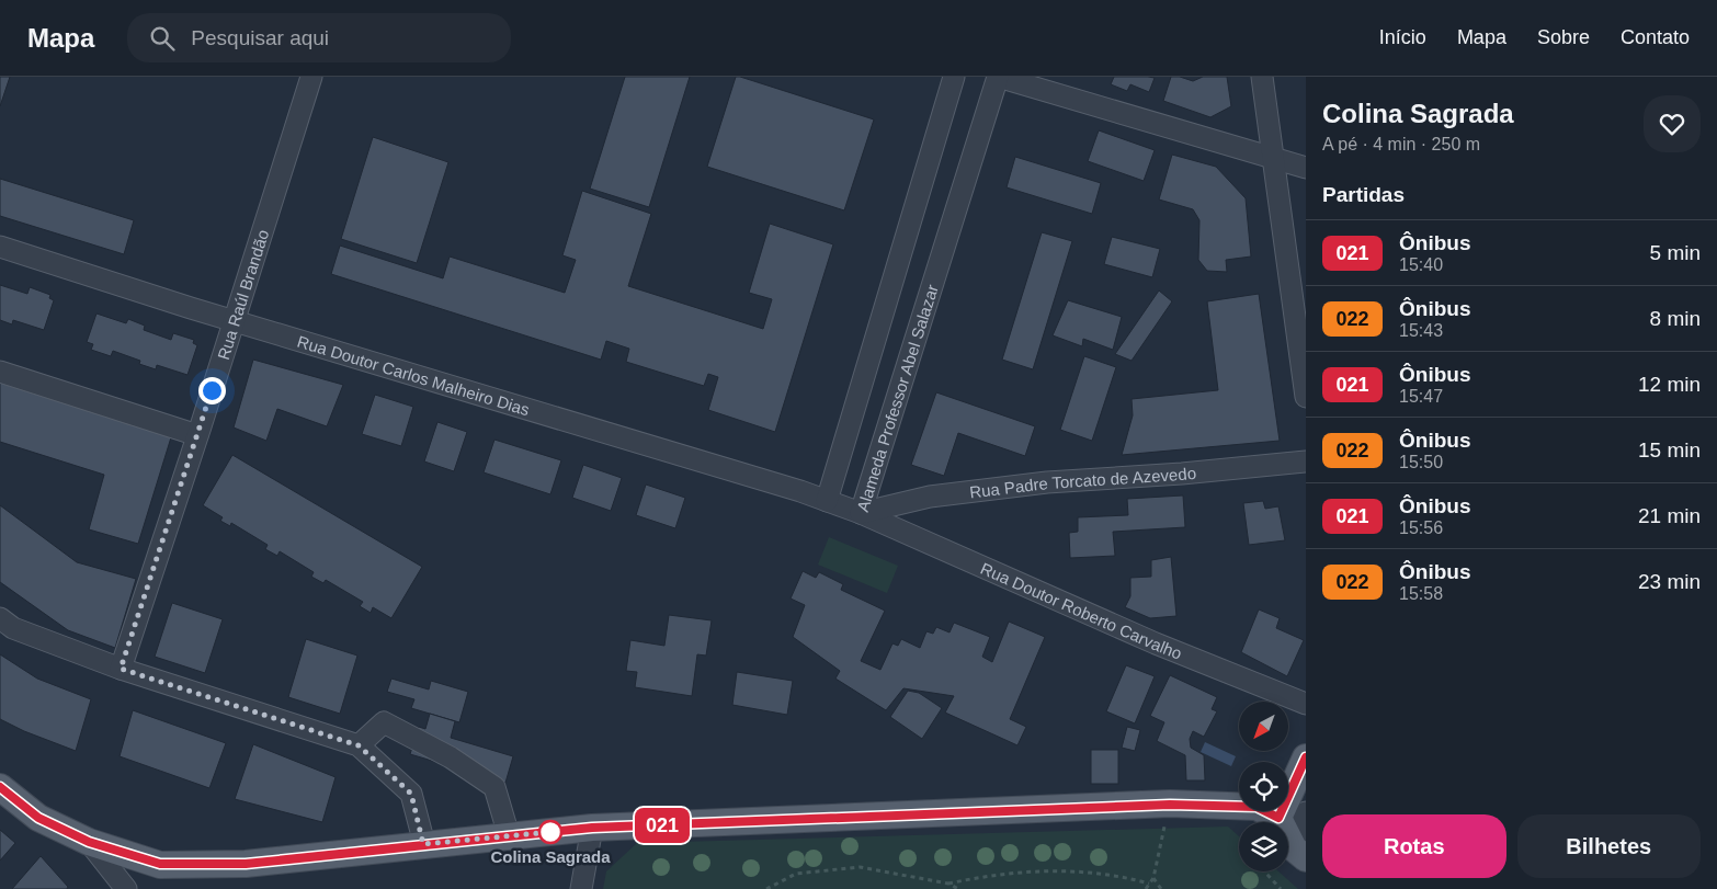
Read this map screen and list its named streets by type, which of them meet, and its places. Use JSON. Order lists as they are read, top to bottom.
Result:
{
  "streets": {
    "street": [
      "Rua Raúl Brandão",
      "Rua Doutor Carlos Malheiro Dias",
      "Alameda Professor Abel Salazar",
      "Rua Padre Torcato de Azevedo",
      "Rua Doutor Roberto Carvalho"
    ]
  },
  "crossings": [
    ["Rua Raúl Brandão", "Rua Doutor Carlos Malheiro Dias"],
    ["Rua Doutor Carlos Malheiro Dias", "Alameda Professor Abel Salazar"],
    ["Alameda Professor Abel Salazar", "Rua Padre Torcato de Azevedo"],
    ["Alameda Professor Abel Salazar", "Rua Doutor Roberto Carvalho"],
    ["Rua Padre Torcato de Azevedo", "Rua Doutor Roberto Carvalho"]
  ],
  "places": ["Colina Sagrada"],
  "lines": ["bus line 021"],
  "north": "bottom left",
  "page": {
    "header": "Mapa",
    "search": "Pesquisar aqui",
    "nav": [
      "Início",
      "Mapa",
      "Sobre",
      "Contato"
    ],
    "on_map": "021",
    "heading": [
      ["Colina Sagrada", "A pé · 4 min · 250 m"],
      "Partidas"
    ],
    "list": [
      {
        "mark": "021",
        "name": "Ônibus",
        "note": "15:40",
        "value": "5 min"
      },
      {
        "mark": "022",
        "name": "Ônibus",
        "note": "15:43",
        "value": "8 min"
      },
      {
        "mark": "021",
        "name": "Ônibus",
        "note": "15:47",
        "value": "12 min"
      },
      {
        "mark": "022",
        "name": "Ônibus",
        "note": "15:50",
        "value": "15 min"
      },
      {
        "mark": "021",
        "name": "Ônibus",
        "note": "15:56",
        "value": "21 min"
      },
      {
        "mark": "022",
        "name": "Ônibus",
        "note": "15:58",
        "value": "23 min"
      }
    ],
    "buttons": ["Rotas", "Bilhetes"]
  }
}
